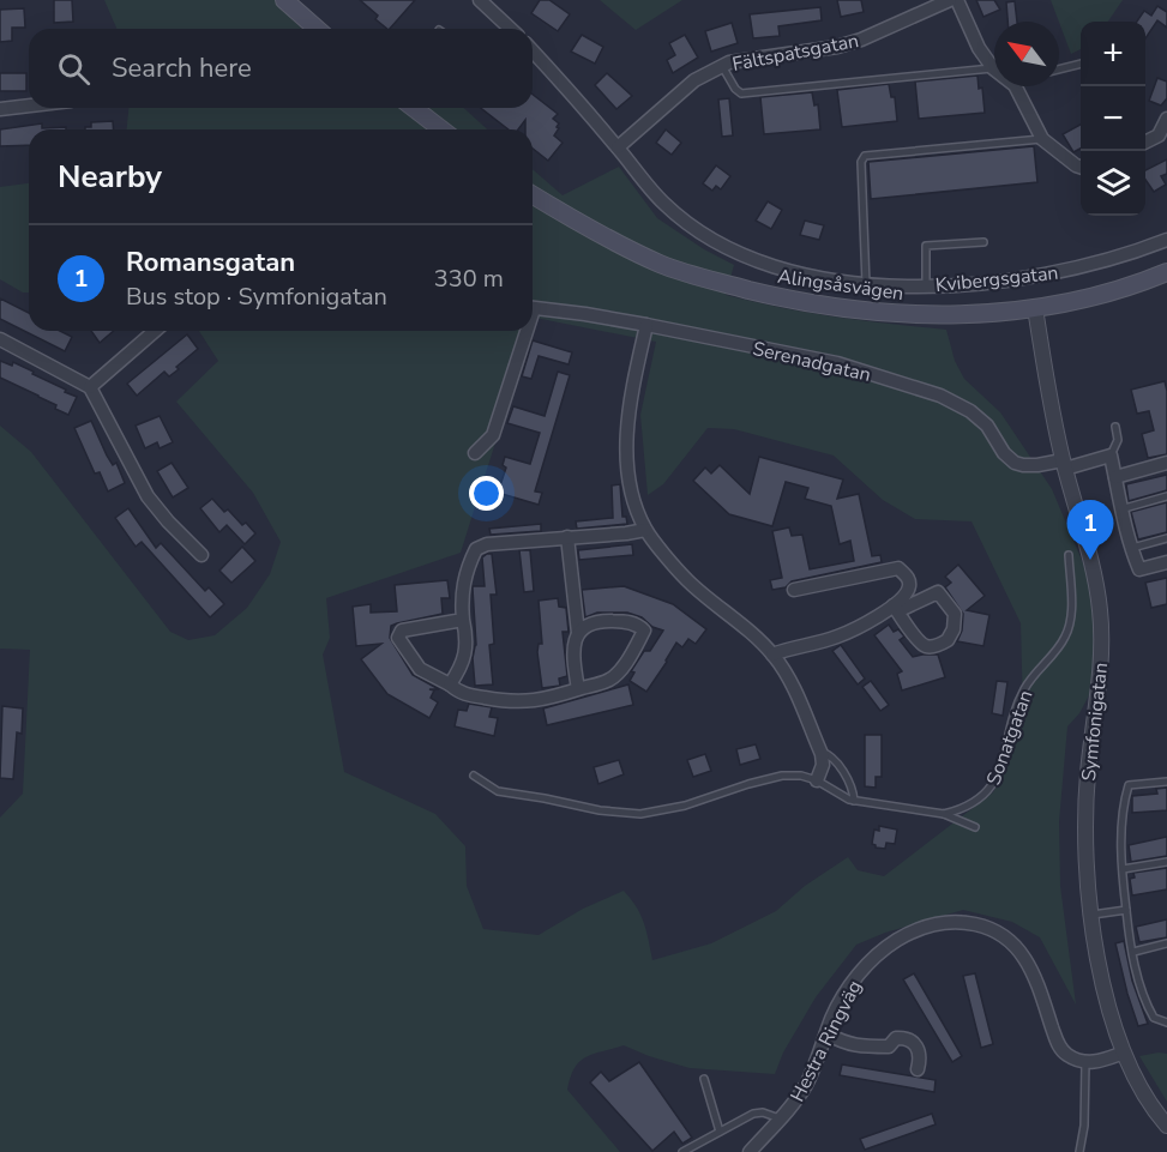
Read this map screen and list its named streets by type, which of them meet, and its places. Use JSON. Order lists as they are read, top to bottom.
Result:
{
  "streets": {
    "main road": ["Alingsåsvägen"],
    "street": [
      "Fältspatsgatan",
      "Kvibergsgatan",
      "Serenadgatan",
      "Symfonigatan",
      "Hestra Ringväg"
    ],
    "lane": ["Sonatgatan"]
  },
  "crossings": [
    ["Fältspatsgatan", "Kvibergsgatan"],
    ["Alingsåsvägen", "Symfonigatan"],
    ["Serenadgatan", "Symfonigatan"]
  ],
  "north": "top left",
  "page": {
    "map_buttons": ["+", "−"],
    "search": "Search here",
    "heading": "Nearby",
    "list": [
      {
        "mark": "1",
        "name": "Romansgatan",
        "note": "Bus stop · Symfonigatan",
        "value": "330 m"
      }
    ],
    "pins": "1"
  }
}
